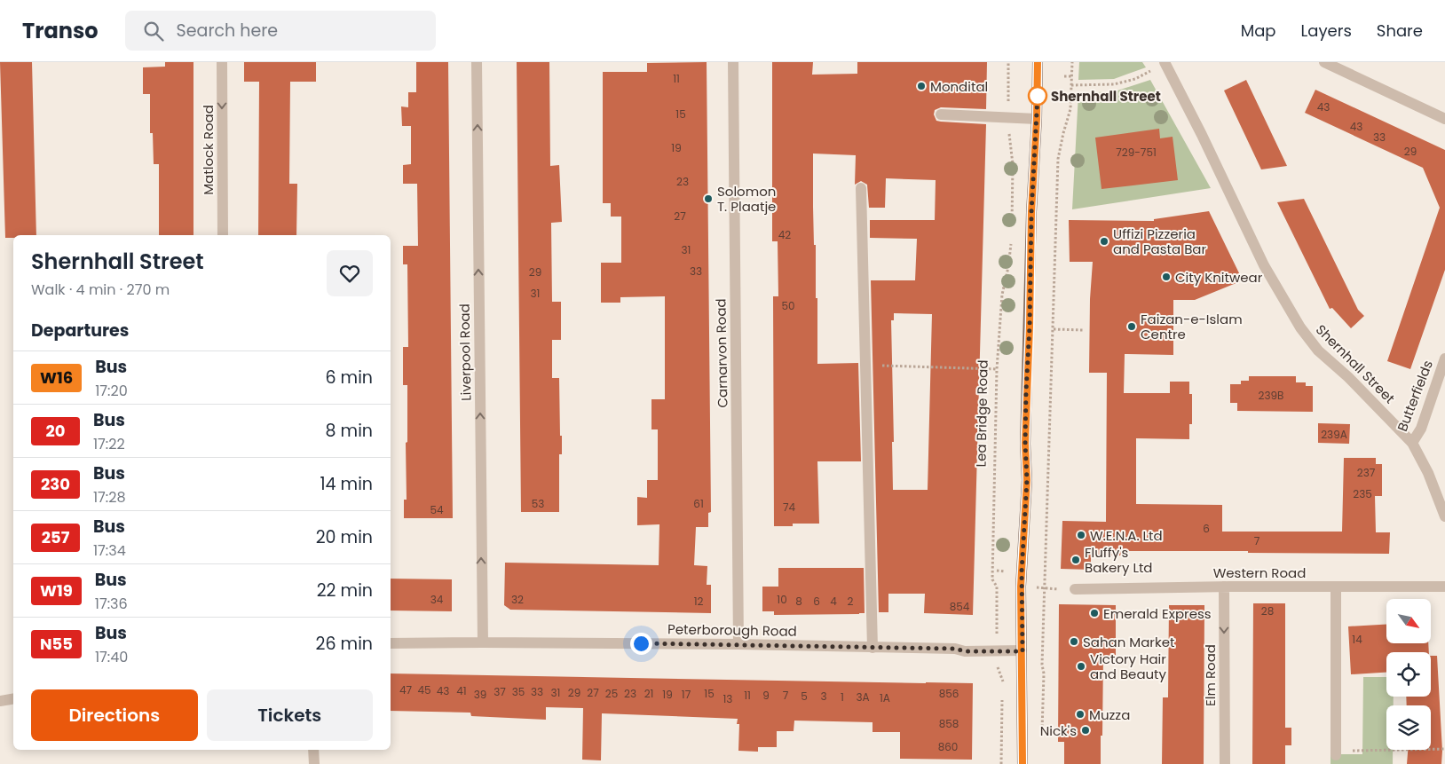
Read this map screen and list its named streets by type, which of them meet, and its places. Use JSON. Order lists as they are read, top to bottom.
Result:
{
  "streets": {
    "street": [
      "Matlock Road",
      "Liverpool Road",
      "Carnarvon Road",
      "Shernhall Street",
      "Butterfields",
      "Western Road",
      "Peterborough Road",
      "Elm Road"
    ],
    "path": ["Lea Bridge Road"]
  },
  "crossings": [
    ["Liverpool Road", "Peterborough Road"],
    ["Carnarvon Road", "Peterborough Road"],
    ["Shernhall Street", "Butterfields"],
    ["Lea Bridge Road", "Peterborough Road"],
    ["Western Road", "Elm Road"]
  ],
  "one_way": ["Matlock Road", "Liverpool Road", "Elm Road"],
  "places": [
    "Mondital",
    "Shernhall Street",
    "Solomon T. Plaatje",
    "Uffizi Pizzeria and Pasta Bar",
    "City Knitwear",
    "Faizan-e-Islam Centre",
    "W.E.N.A. Ltd",
    "Fluffy's Bakery Ltd",
    "Emerald Express",
    "Sahan Market",
    "Victory Hair and Beauty",
    "Muzza",
    "Nick's"
  ],
  "lines": ["bus line W16"],
  "house_numbers": [
    "11",
    "43",
    "15",
    "43",
    "33",
    "19",
    "29",
    "729-751",
    "23",
    "27",
    "42",
    "31",
    "33",
    "29",
    "31",
    "50",
    "239B",
    "239A",
    "237",
    "235",
    "53",
    "61",
    "74",
    "54",
    "6",
    "7",
    "34",
    "32",
    "10",
    "12",
    "8",
    "6",
    "4",
    "2",
    "854",
    "28",
    "14",
    "47",
    "45",
    "43",
    "41",
    "37",
    "35",
    "33",
    "31",
    "29",
    "27",
    "25",
    "23",
    "21",
    "15",
    "856",
    "39",
    "19",
    "17",
    "11",
    "9",
    "7",
    "5",
    "3",
    "1",
    "3A",
    "1A",
    "13",
    "858",
    "860"
  ],
  "north": "bottom right",
  "page": {
    "header": "Transo",
    "search": "Search here",
    "nav": ["Map", "Layers", "Share"],
    "heading": [
      ["Shernhall Street", "Walk · 4 min · 270 m"],
      "Departures"
    ],
    "list": [
      {
        "mark": "W16",
        "name": "Bus",
        "note": "17:20",
        "value": "6 min"
      },
      {
        "mark": "20",
        "name": "Bus",
        "note": "17:22",
        "value": "8 min"
      },
      {
        "mark": "230",
        "name": "Bus",
        "note": "17:28",
        "value": "14 min"
      },
      {
        "mark": "257",
        "name": "Bus",
        "note": "17:34",
        "value": "20 min"
      },
      {
        "mark": "W19",
        "name": "Bus",
        "note": "17:36",
        "value": "22 min"
      },
      {
        "mark": "N55",
        "name": "Bus",
        "note": "17:40",
        "value": "26 min"
      }
    ],
    "buttons": ["Directions", "Tickets"]
  }
}
